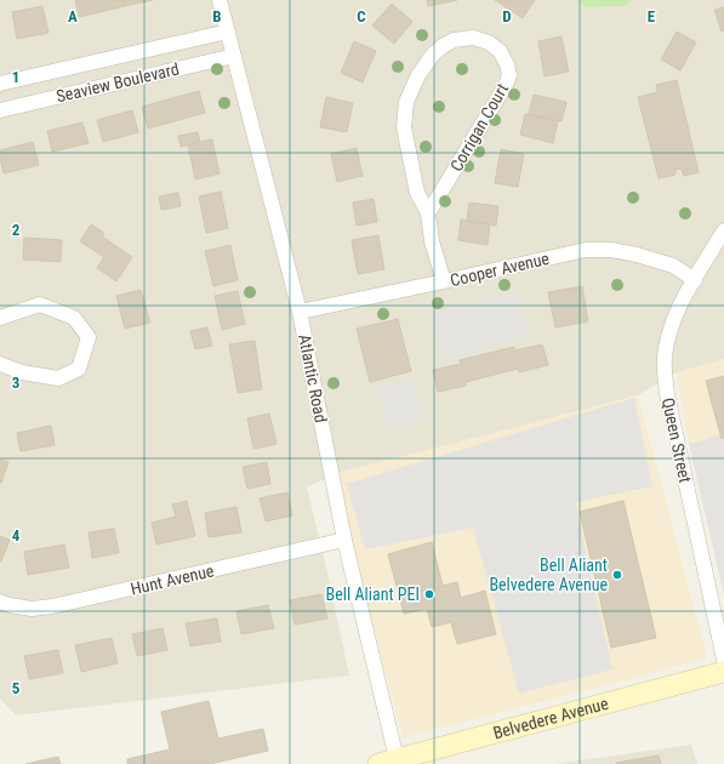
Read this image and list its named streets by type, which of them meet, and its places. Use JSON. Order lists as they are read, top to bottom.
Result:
{
  "streets": {
    "main road": ["Belvedere Avenue"],
    "street": [
      "Seaview Boulevard",
      "Corrigan Court",
      "Cooper Avenue",
      "Atlantic Road",
      "Queen Street",
      "Hunt Avenue"
    ]
  },
  "crossings": [
    ["Seaview Boulevard", "Atlantic Road"],
    ["Corrigan Court", "Cooper Avenue"],
    ["Cooper Avenue", "Atlantic Road"],
    ["Cooper Avenue", "Queen Street"],
    ["Atlantic Road", "Hunt Avenue"],
    ["Atlantic Road", "Belvedere Avenue"]
  ],
  "places": ["Bell Aliant Belvedere Avenue", "Bell Aliant PEI"],
  "grid": {
    "columns": [
      "A",
      "B",
      "C",
      "D",
      "E"
    ],
    "rows": [
      "1",
      "2",
      "3",
      "4",
      "5"
    ]
  }
}
